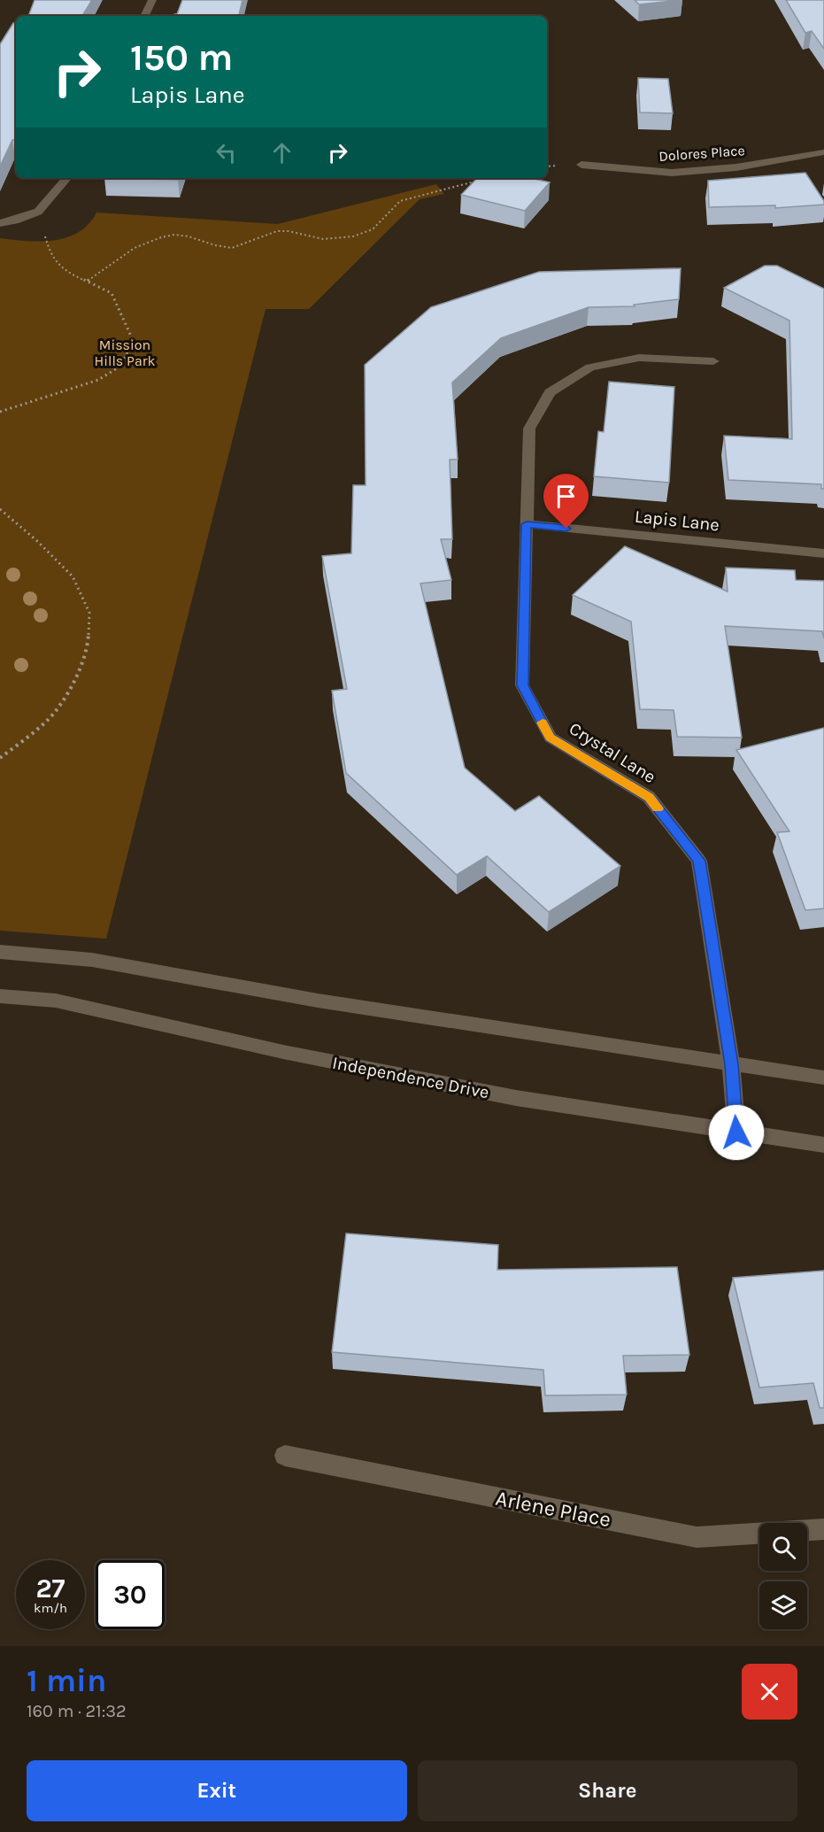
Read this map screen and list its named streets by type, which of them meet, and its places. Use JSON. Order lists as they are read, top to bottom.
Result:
{
  "streets": {
    "street": [
      "Dolores Place",
      "Lapis Lane",
      "Crystal Lane",
      "Independence Drive",
      "Arlene Place"
    ]
  },
  "crossings": [
    ["Lapis Lane", "Crystal Lane"],
    ["Crystal Lane", "Independence Drive"]
  ],
  "parks": ["Mission Hills Park"],
  "page": {
    "turn": ["150 m", "Lapis Lane"],
    "speed": "27 km/h",
    "limit": "30",
    "heading": ["1 min", "160 m · 21:32"],
    "buttons": ["Exit", "Share"]
  }
}
